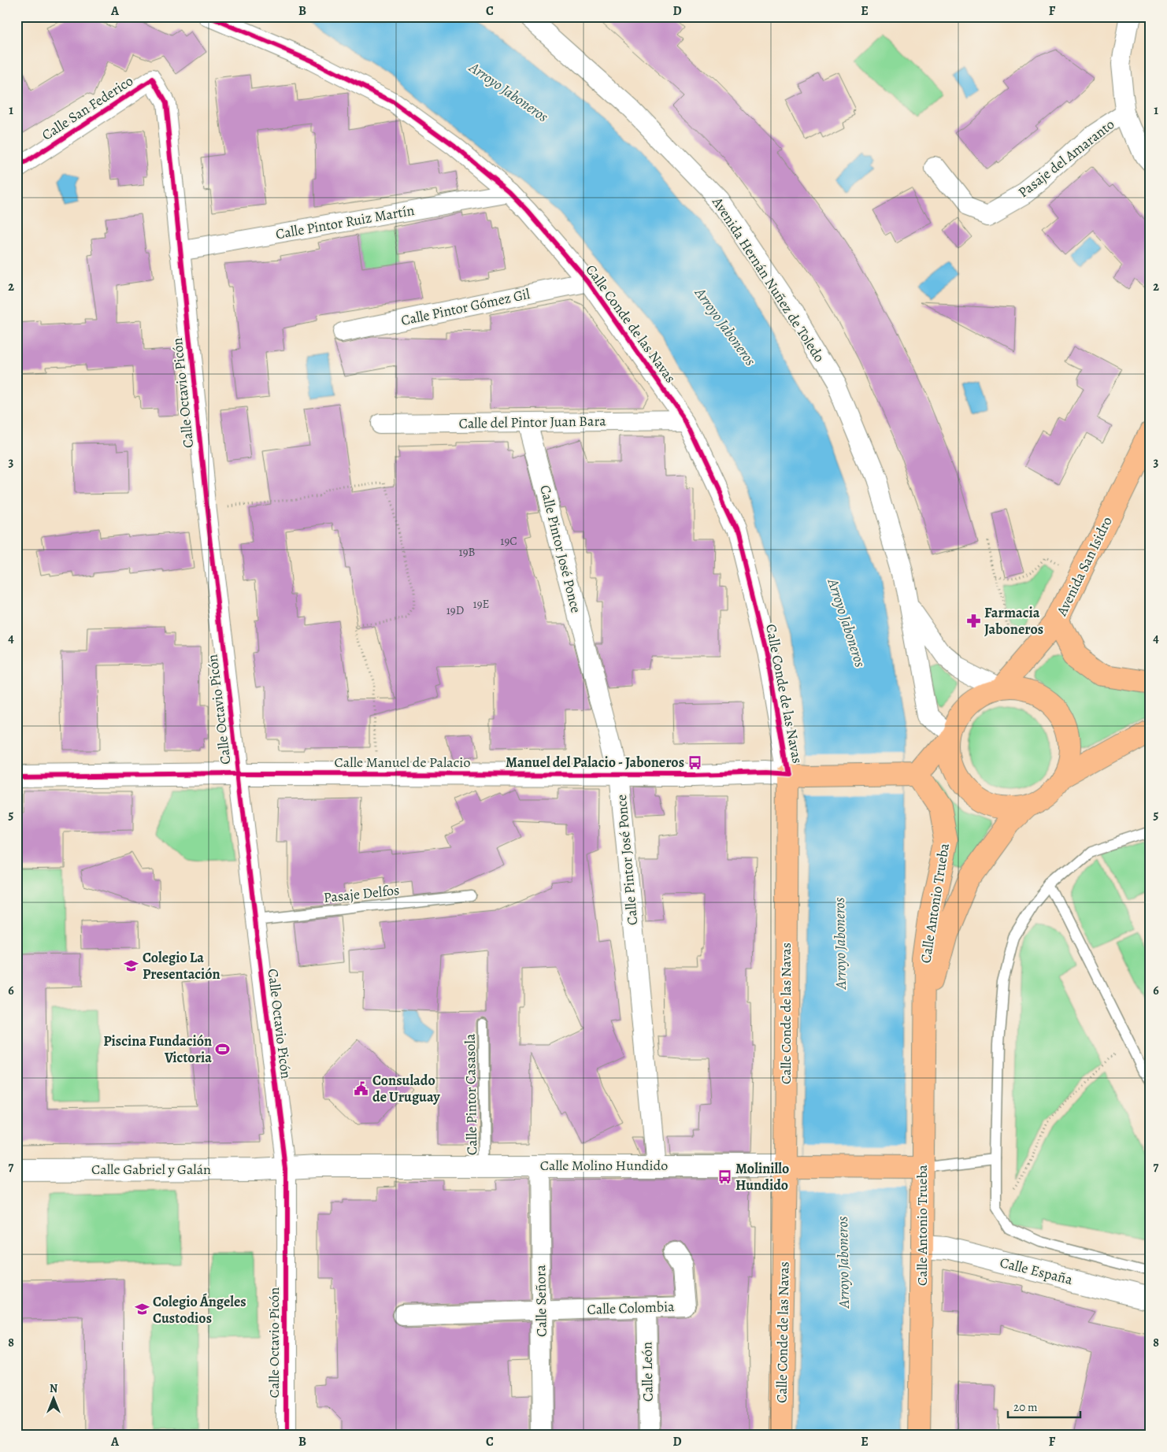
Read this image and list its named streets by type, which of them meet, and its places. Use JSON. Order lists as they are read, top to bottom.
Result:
{
  "streets": {
    "main road": [
      "Calle Conde de las Navas",
      "Avenida San Isidro",
      "Calle Manuel de Palacio",
      "Calle Antonio Trueba",
      "Calle Molino Hundido"
    ],
    "street": [
      "Calle San Federico",
      "Pasaje del Amaranto",
      "Calle Pintor Ruiz Martín",
      "Avenida Hernán Nuñez de Toledo",
      "Calle Pintor Gómez Gil",
      "Calle Octavio Picón",
      "Calle del Pintor Juan Bara",
      "Calle Pintor José Ponce",
      "Calle Gabriel y Galán",
      "Calle España",
      "Calle Señora",
      "Calle Colombia",
      "Calle León"
    ],
    "lane": ["Pasaje Delfos", "Calle Pintor Casasola"]
  },
  "crossings": [
    ["Calle San Federico", "Calle Octavio Picón"],
    ["Calle Pintor Ruiz Martín", "Calle Conde de las Navas"],
    ["Calle Pintor Ruiz Martín", "Calle Octavio Picón"],
    ["Avenida Hernán Nuñez de Toledo", "Avenida San Isidro"],
    ["Avenida Hernán Nuñez de Toledo", "Calle Antonio Trueba"],
    ["Calle Pintor Gómez Gil", "Calle Conde de las Navas"],
    ["Calle Conde de las Navas", "Calle del Pintor Juan Bara"],
    ["Calle Conde de las Navas", "Calle Manuel de Palacio"],
    ["Calle Conde de las Navas", "Calle Molino Hundido"],
    ["Calle Octavio Picón", "Calle Manuel de Palacio"],
    ["Calle Octavio Picón", "Pasaje Delfos"],
    ["Calle Octavio Picón", "Calle Molino Hundido"],
    ["Calle Octavio Picón", "Calle Gabriel y Galán"],
    ["Calle del Pintor Juan Bara", "Calle Pintor José Ponce"],
    ["Calle Pintor José Ponce", "Calle Manuel de Palacio"],
    ["Calle Pintor José Ponce", "Calle Molino Hundido"],
    ["Avenida San Isidro", "Calle Antonio Trueba"],
    ["Calle Manuel de Palacio", "Calle Antonio Trueba"],
    ["Calle Antonio Trueba", "Calle Molino Hundido"],
    ["Calle Antonio Trueba", "Calle España"],
    ["Calle Pintor Casasola", "Calle Molino Hundido"],
    ["Calle Molino Hundido", "Calle Gabriel y Galán"],
    ["Calle Molino Hundido", "Calle Señora"],
    ["Calle Señora", "Calle Colombia"],
    ["Calle Colombia", "Calle León"]
  ],
  "water": ["Arroyo Jaboneros"],
  "places": {
    "pharmacy": ["Farmacia Jaboneros"],
    "bus stop": ["Manuel del Palacio - Jaboneros", "Molinillo Hundido"],
    "school or university": ["Colegio La Presentación", "Colegio Ángeles Custodios"],
    "sports": ["Piscina Fundación Victoria"],
    "public building": ["Consulado de Uruguay"]
  },
  "house_numbers": [
    "19C",
    "19B",
    "19E",
    "19D"
  ],
  "scale_bar": "20 m",
  "north": "top",
  "grid": {
    "columns": [
      "A",
      "B",
      "C",
      "D",
      "E",
      "F"
    ],
    "rows": [
      "1",
      "2",
      "3",
      "4",
      "5",
      "6",
      "7",
      "8"
    ]
  }
}
